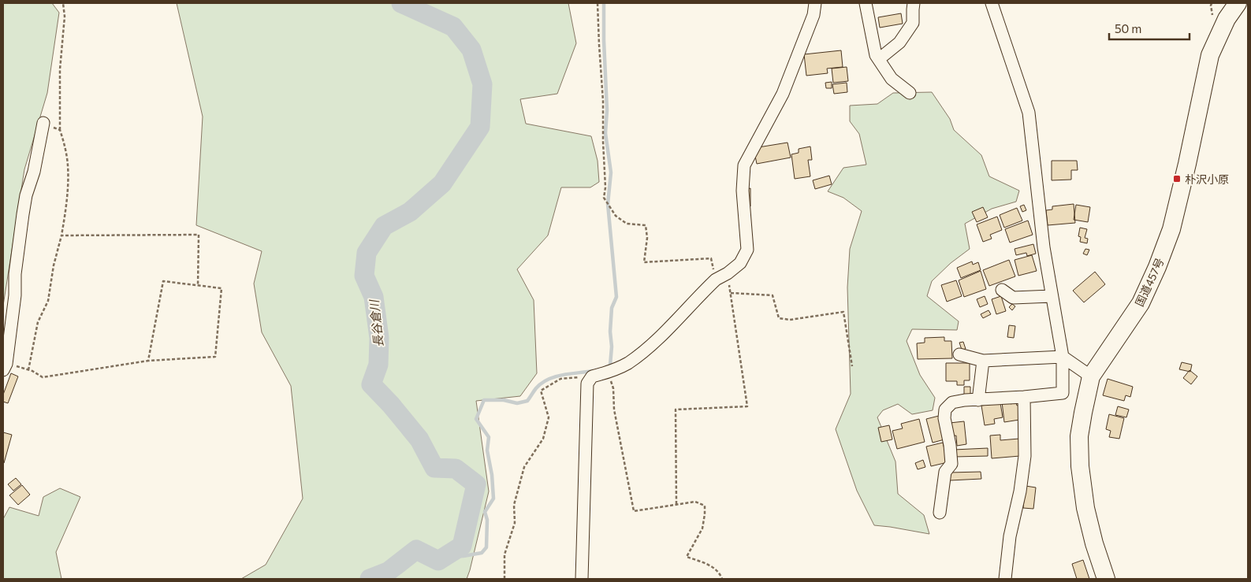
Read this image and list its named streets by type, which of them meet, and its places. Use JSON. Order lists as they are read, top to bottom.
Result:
{
  "streets": {
    "highway": ["国道457号"]
  },
  "water": ["長谷倉川"],
  "places": {
    "transit": ["朴沢小原"]
  },
  "scale_bar": "50 m"
}
